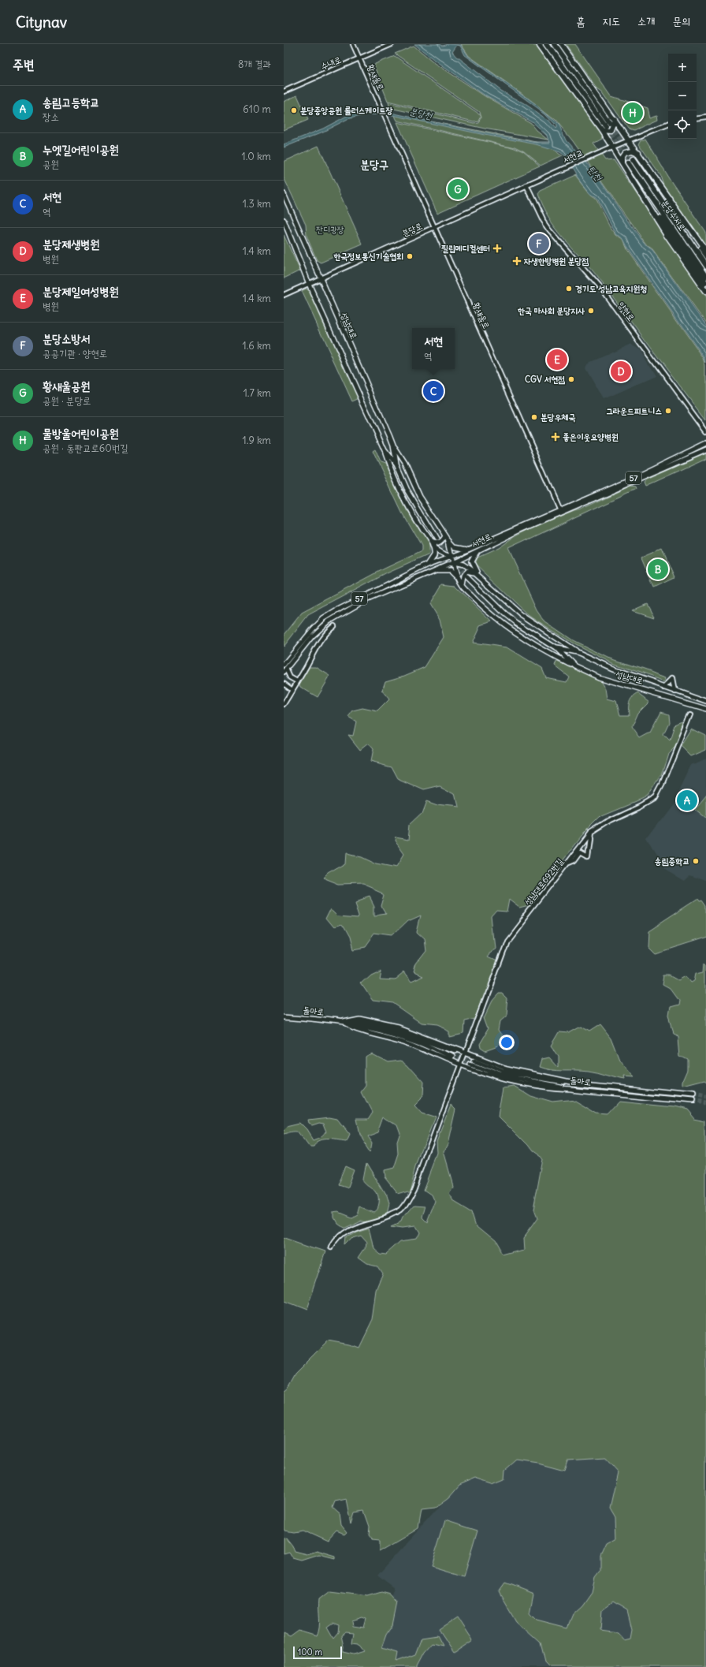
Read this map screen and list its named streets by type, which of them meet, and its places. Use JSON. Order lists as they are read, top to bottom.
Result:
{
  "streets": {
    "highway": ["분당수서로"],
    "main road": [
      "수내로",
      "황새울로",
      "서현교",
      "분당로",
      "양현로",
      "성남대로",
      "57",
      "서현로",
      "성남대로692번길",
      "돌마로"
    ]
  },
  "crossings": [
    ["수내로", "황새울로"],
    ["황새울로", "분당로"],
    ["황새울로", "서현로"],
    ["서현교", "분당로"],
    ["분당로", "양현로"],
    ["분당로", "성남대로"]
  ],
  "districts": ["분당구"],
  "water": ["분당천", "탄천"],
  "parks": ["잔디광장"],
  "places": {
    "other": [
      "분당중앙공원 롤러스케이트장",
      "한국정보통신기술협회",
      "경기도 성남교육지원청",
      "한국 마사회 분당지사",
      "CGV 서현점",
      "그라운드피트니스",
      "분당우체국",
      "송림중학교"
    ],
    "health": ["필립메디컬센터", "자생한방병원 분당점", "좋은이웃요양병원"]
  },
  "scale_bar": "100 m",
  "page": {
    "header": "Citynav",
    "nav": [
      "홈",
      "지도",
      "소개",
      "문의"
    ],
    "heading": ["주변", "8개 결과"],
    "map_buttons": ["+", "−"],
    "list": [
      {
        "mark": "A",
        "name": "송림고등학교",
        "note": "장소",
        "value": "610 m"
      },
      {
        "mark": "B",
        "name": "누엣길어린이공원",
        "note": "공원",
        "value": "1.0 km"
      },
      {
        "mark": "C",
        "name": "서현",
        "note": "역",
        "value": "1.3 km"
      },
      {
        "mark": "D",
        "name": "분당제생병원",
        "note": "병원",
        "value": "1.4 km"
      },
      {
        "mark": "E",
        "name": "분당제일여성병원",
        "note": "병원",
        "value": "1.4 km"
      },
      {
        "mark": "F",
        "name": "분당소방서",
        "note": "공공기관 · 양현로",
        "value": "1.6 km"
      },
      {
        "mark": "G",
        "name": "황새울공원",
        "note": "공원 · 분당로",
        "value": "1.7 km"
      },
      {
        "mark": "H",
        "name": "물방울어린이공원",
        "note": "공원 · 동판교로60번길",
        "value": "1.9 km"
      }
    ],
    "pins": [
      "H",
      "G",
      "F",
      "E",
      "D",
      "C",
      "B",
      "A"
    ],
    "popup": ["서현", "역"],
    "scale": "100 m"
  }
}
